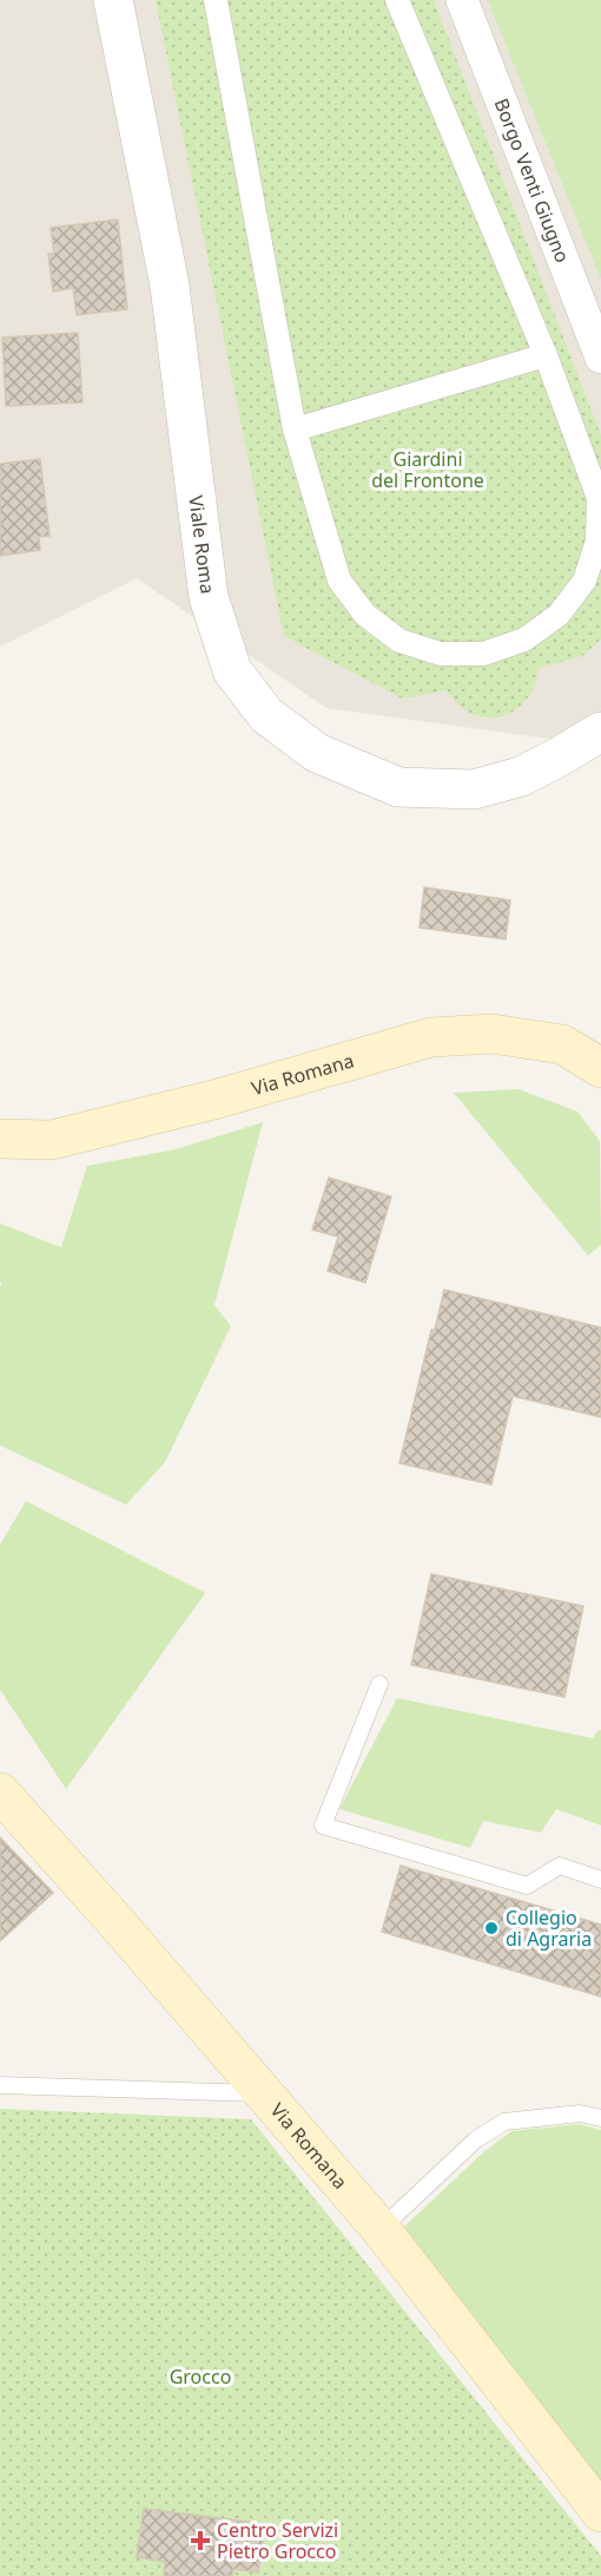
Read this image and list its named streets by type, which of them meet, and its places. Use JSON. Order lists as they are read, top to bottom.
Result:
{
  "streets": {
    "main road": ["Via Romana"],
    "street": ["Borgo Venti Giugno", "Viale Roma"]
  },
  "parks": ["Giardini del Frontone", "Grocco"],
  "places": {
    "other": ["Collegio di Agraria"],
    "health": ["Centro Servizi Pietro Grocco"]
  }
}
